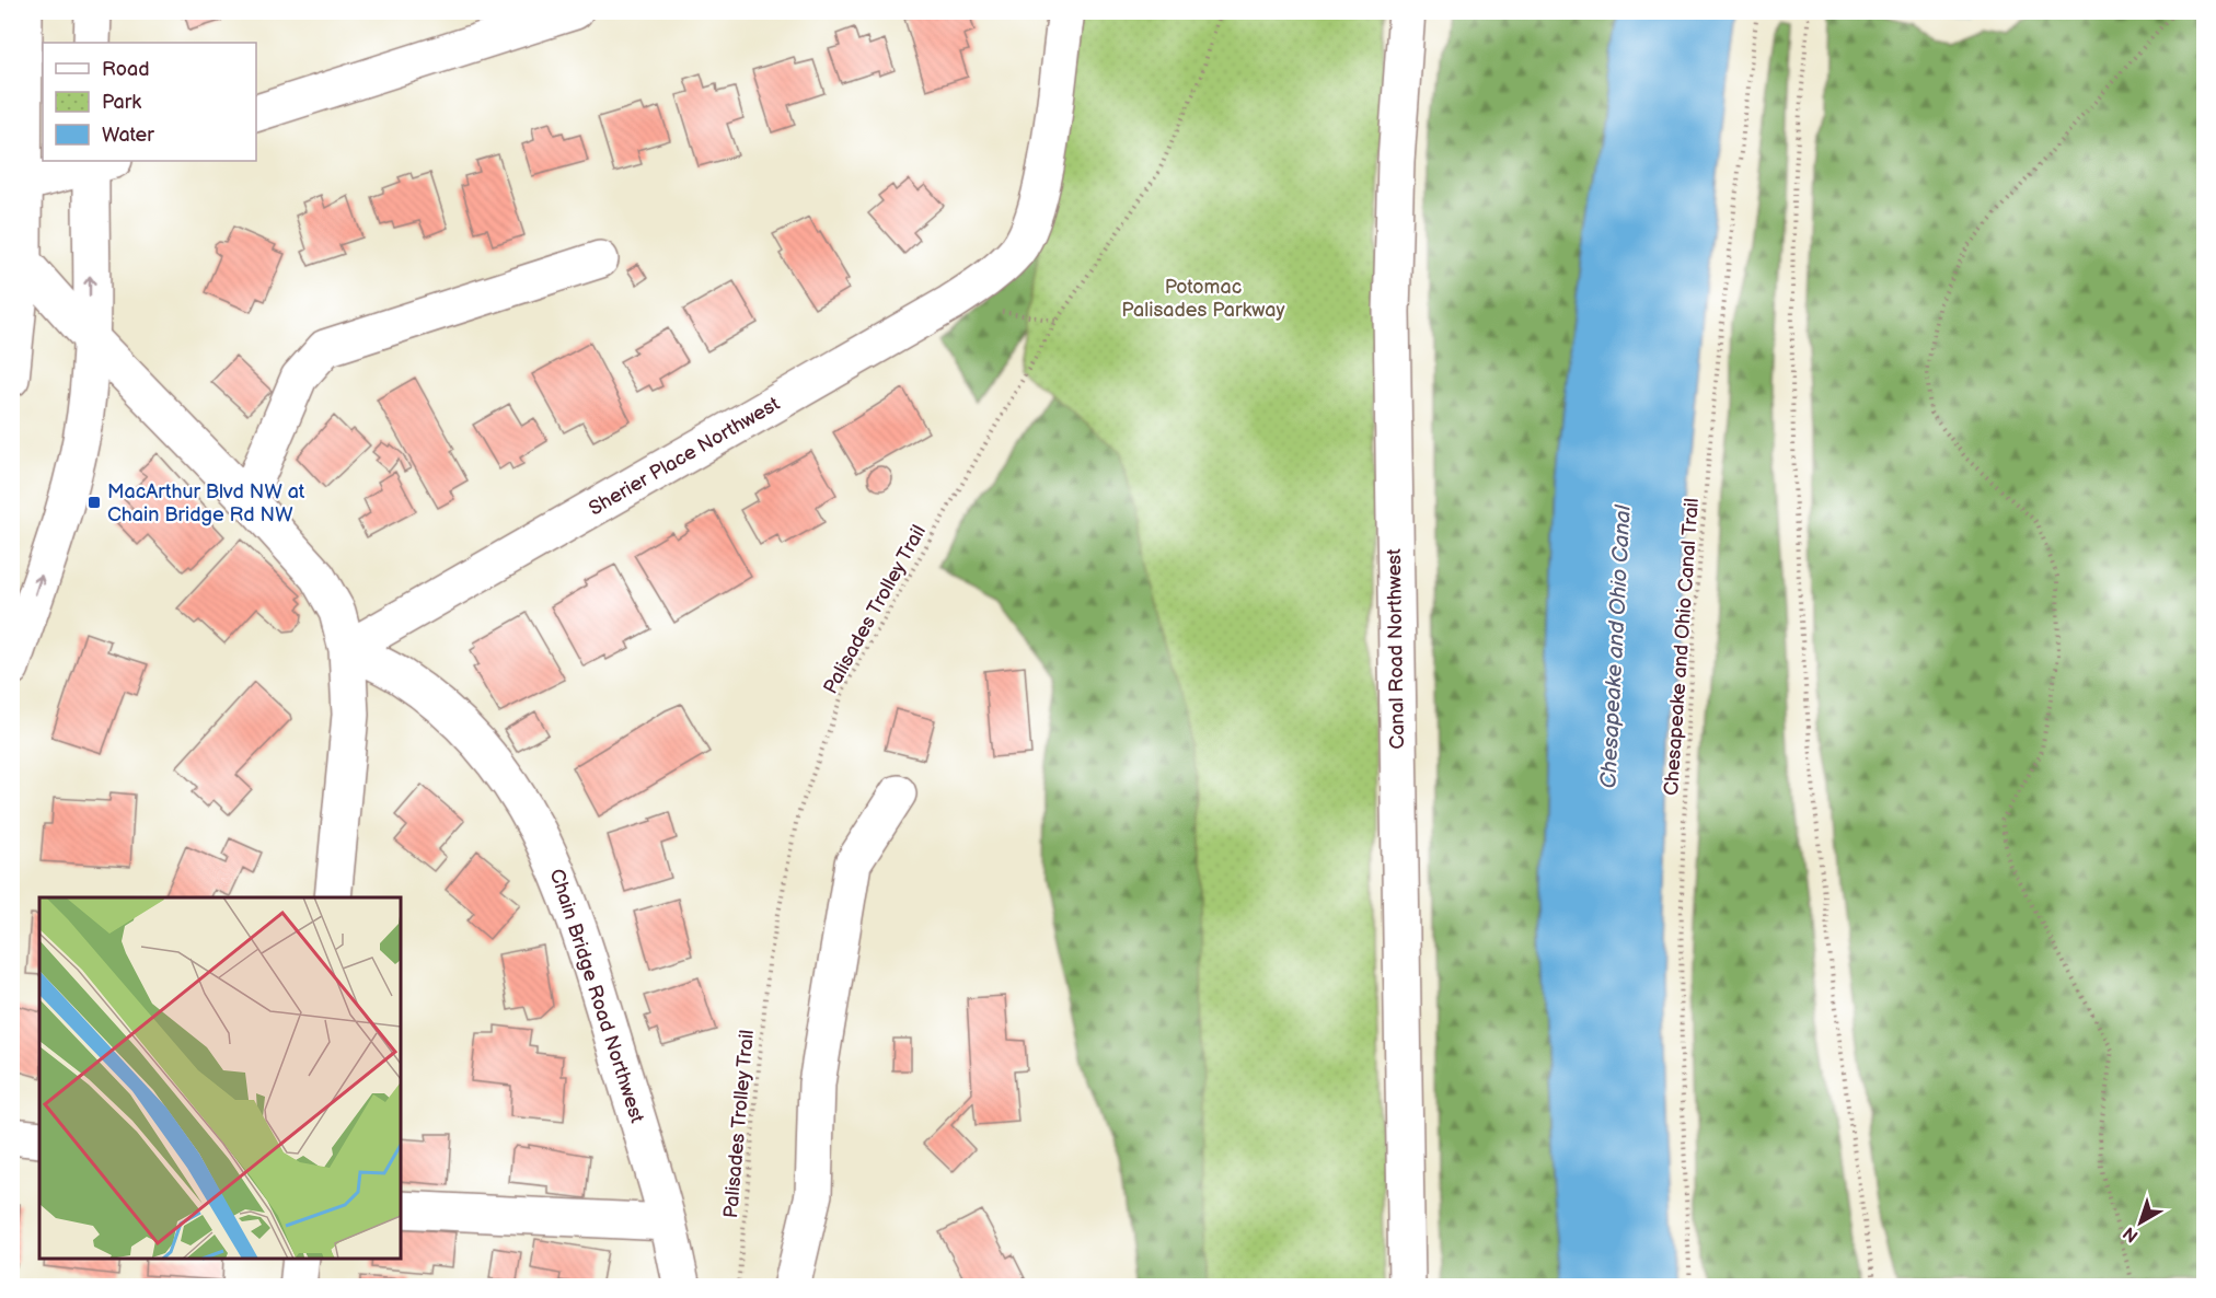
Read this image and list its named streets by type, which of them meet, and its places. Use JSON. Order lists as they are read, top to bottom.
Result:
{
  "streets": {
    "main road": ["Sherier Place Northwest", "Canal Road Northwest", "Chain Bridge Road Northwest"],
    "path": ["Palisades Trolley Trail", "Chesapeake and Ohio Canal Trail"]
  },
  "crossings": [
    ["Sherier Place Northwest", "Chain Bridge Road Northwest"]
  ],
  "water": ["Chesapeake and Ohio Canal"],
  "parks": ["Potomac Palisades Parkway"],
  "places": {
    "transit": ["MacArthur Blvd NW at Chain Bridge Rd NW"]
  },
  "legend": ["Road", "Park", "Water"],
  "north": "bottom left"
}
